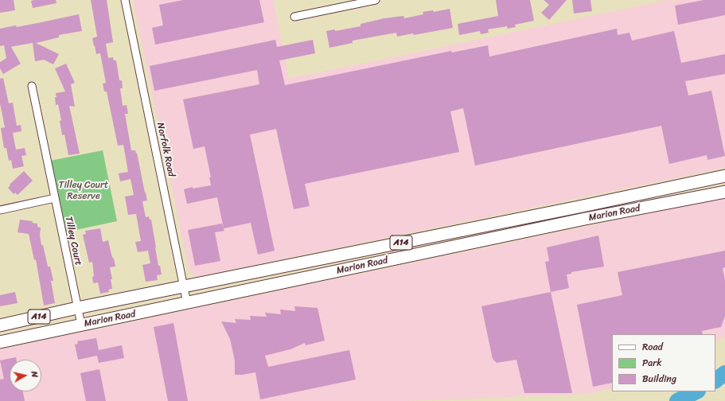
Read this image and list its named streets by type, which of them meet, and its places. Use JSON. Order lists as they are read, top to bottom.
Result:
{
  "streets": {
    "main road": ["Marion Road", "A14"],
    "street": ["Norfolk Road", "Tilley Court"]
  },
  "crossings": [
    ["Norfolk Road", "Marion Road"],
    ["Marion Road", "Tilley Court"]
  ],
  "parks": ["Tilley Court Reserve"],
  "legend": ["Road", "Park", "Building"],
  "north": "right"
}
